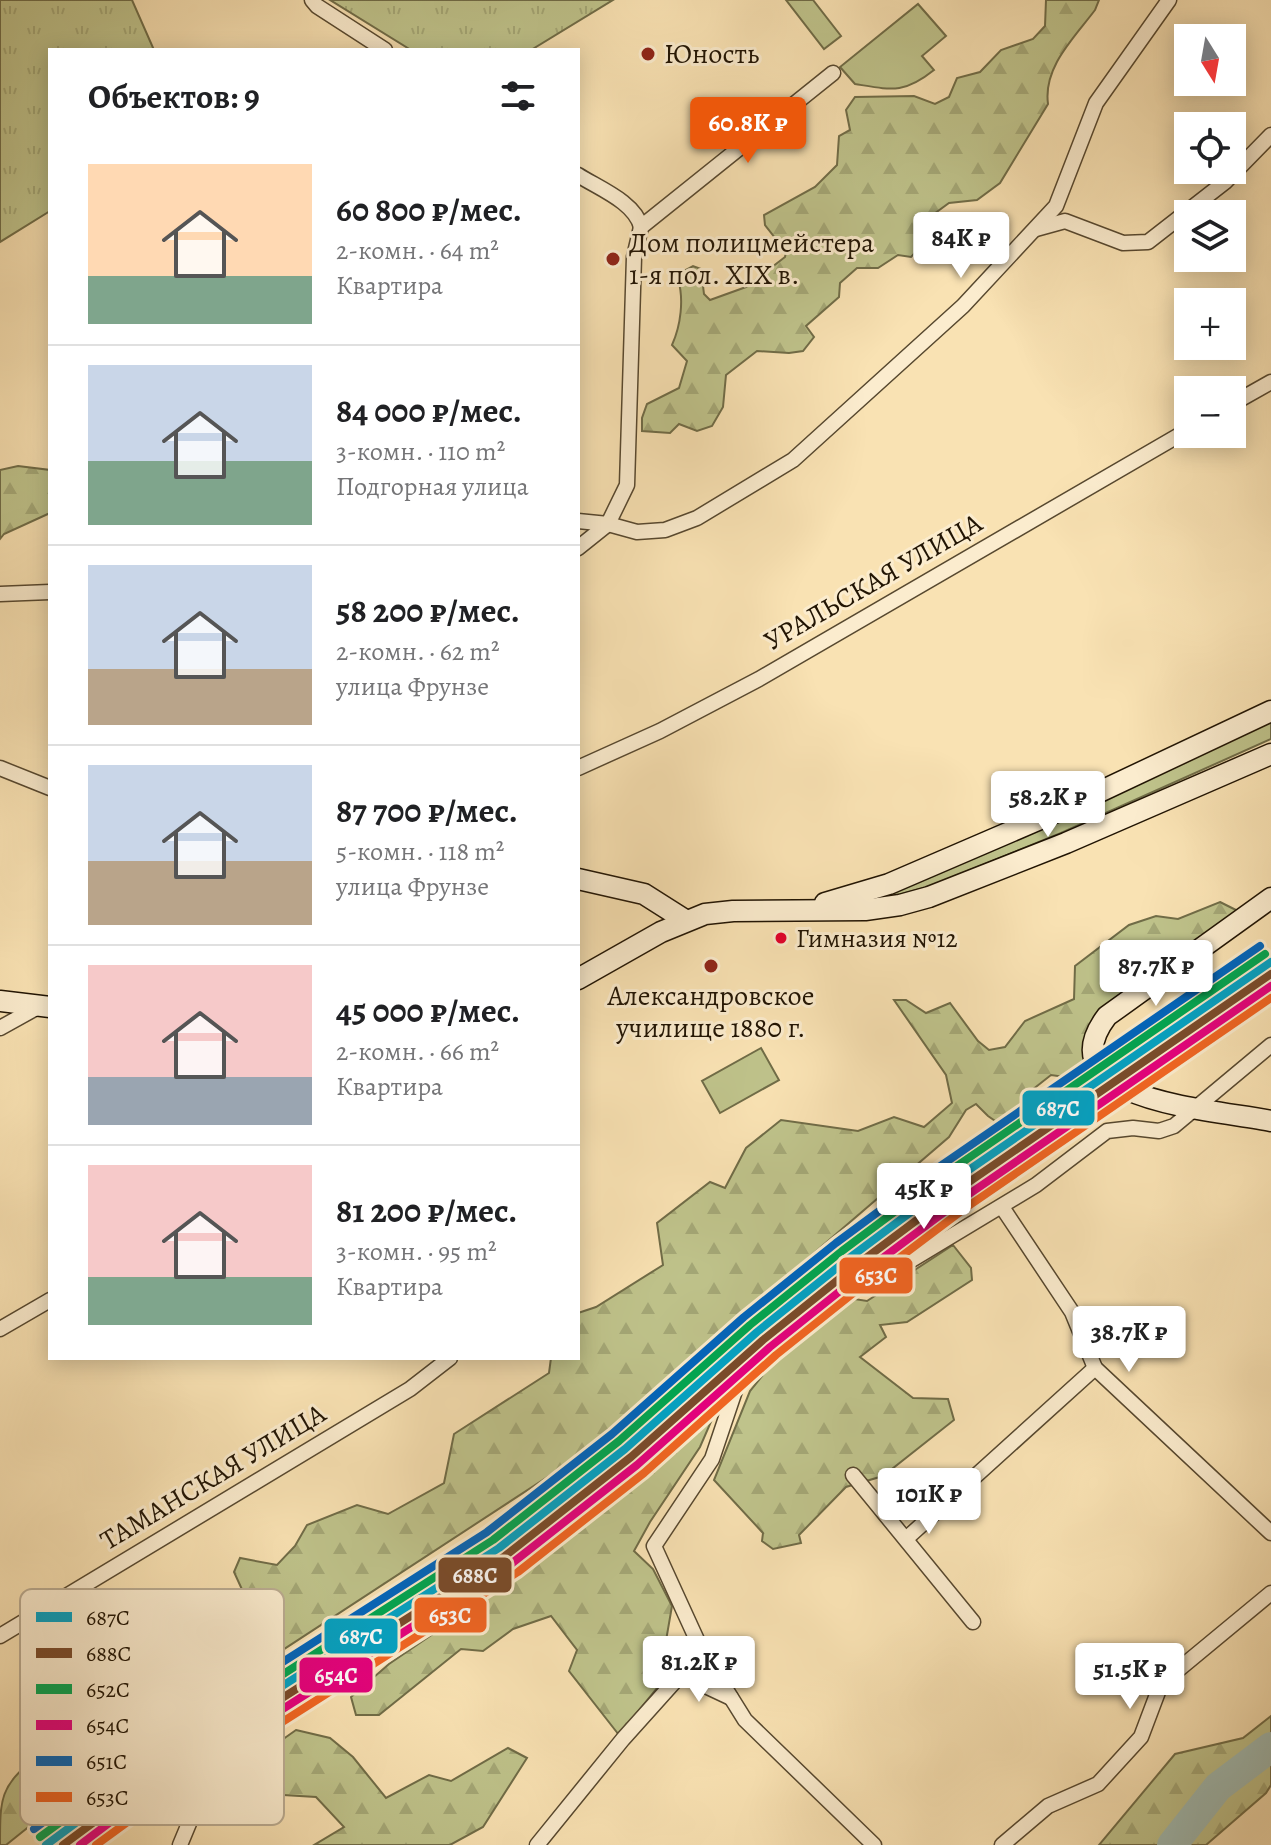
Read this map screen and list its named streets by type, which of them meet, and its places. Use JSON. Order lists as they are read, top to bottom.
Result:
{
  "streets": {
    "street": ["УРАЛЬСКАЯ УЛИЦА", "ТАМАНСКАЯ УЛИЦА"]
  },
  "places": [
    "Юность",
    "Дом полицмейстера 1-я пол. XIX в.",
    "Гимназия №12",
    "Александровское училище 1880 г."
  ],
  "lines": [
    "transit line 651С",
    "transit line 652С",
    "transit line 687С",
    "transit line 688С",
    "transit line 654С",
    "transit line 653С"
  ],
  "legend": [
    "687С",
    "688С",
    "652С",
    "654С",
    "651С",
    "653С"
  ],
  "north": "bottom",
  "page": {
    "map_buttons": ["+", "−"],
    "heading": "Объектов: 9",
    "price": [
      "60.8K ₽",
      "84K ₽",
      "58.2K ₽",
      "87.7K ₽",
      "45K ₽",
      "38.7K ₽",
      "101K ₽",
      "81.2K ₽",
      "51.5K ₽"
    ],
    "list": [
      {
        "name": "60 800 ₽/мес.",
        "note": "2-комн. · 64 m² · Квартира"
      },
      {
        "name": "84 000 ₽/мес.",
        "note": "3-комн. · 110 m² · Подгорная улица"
      },
      {
        "name": "58 200 ₽/мес.",
        "note": "2-комн. · 62 m² · улица Фрунзе"
      },
      {
        "name": "87 700 ₽/мес.",
        "note": "5-комн. · 118 m² · улица Фрунзе"
      },
      {
        "name": "45 000 ₽/мес.",
        "note": "2-комн. · 66 m² · Квартира"
      },
      {
        "name": "81 200 ₽/мес.",
        "note": "3-комн. · 95 m² · Квартира"
      }
    ]
  }
}
